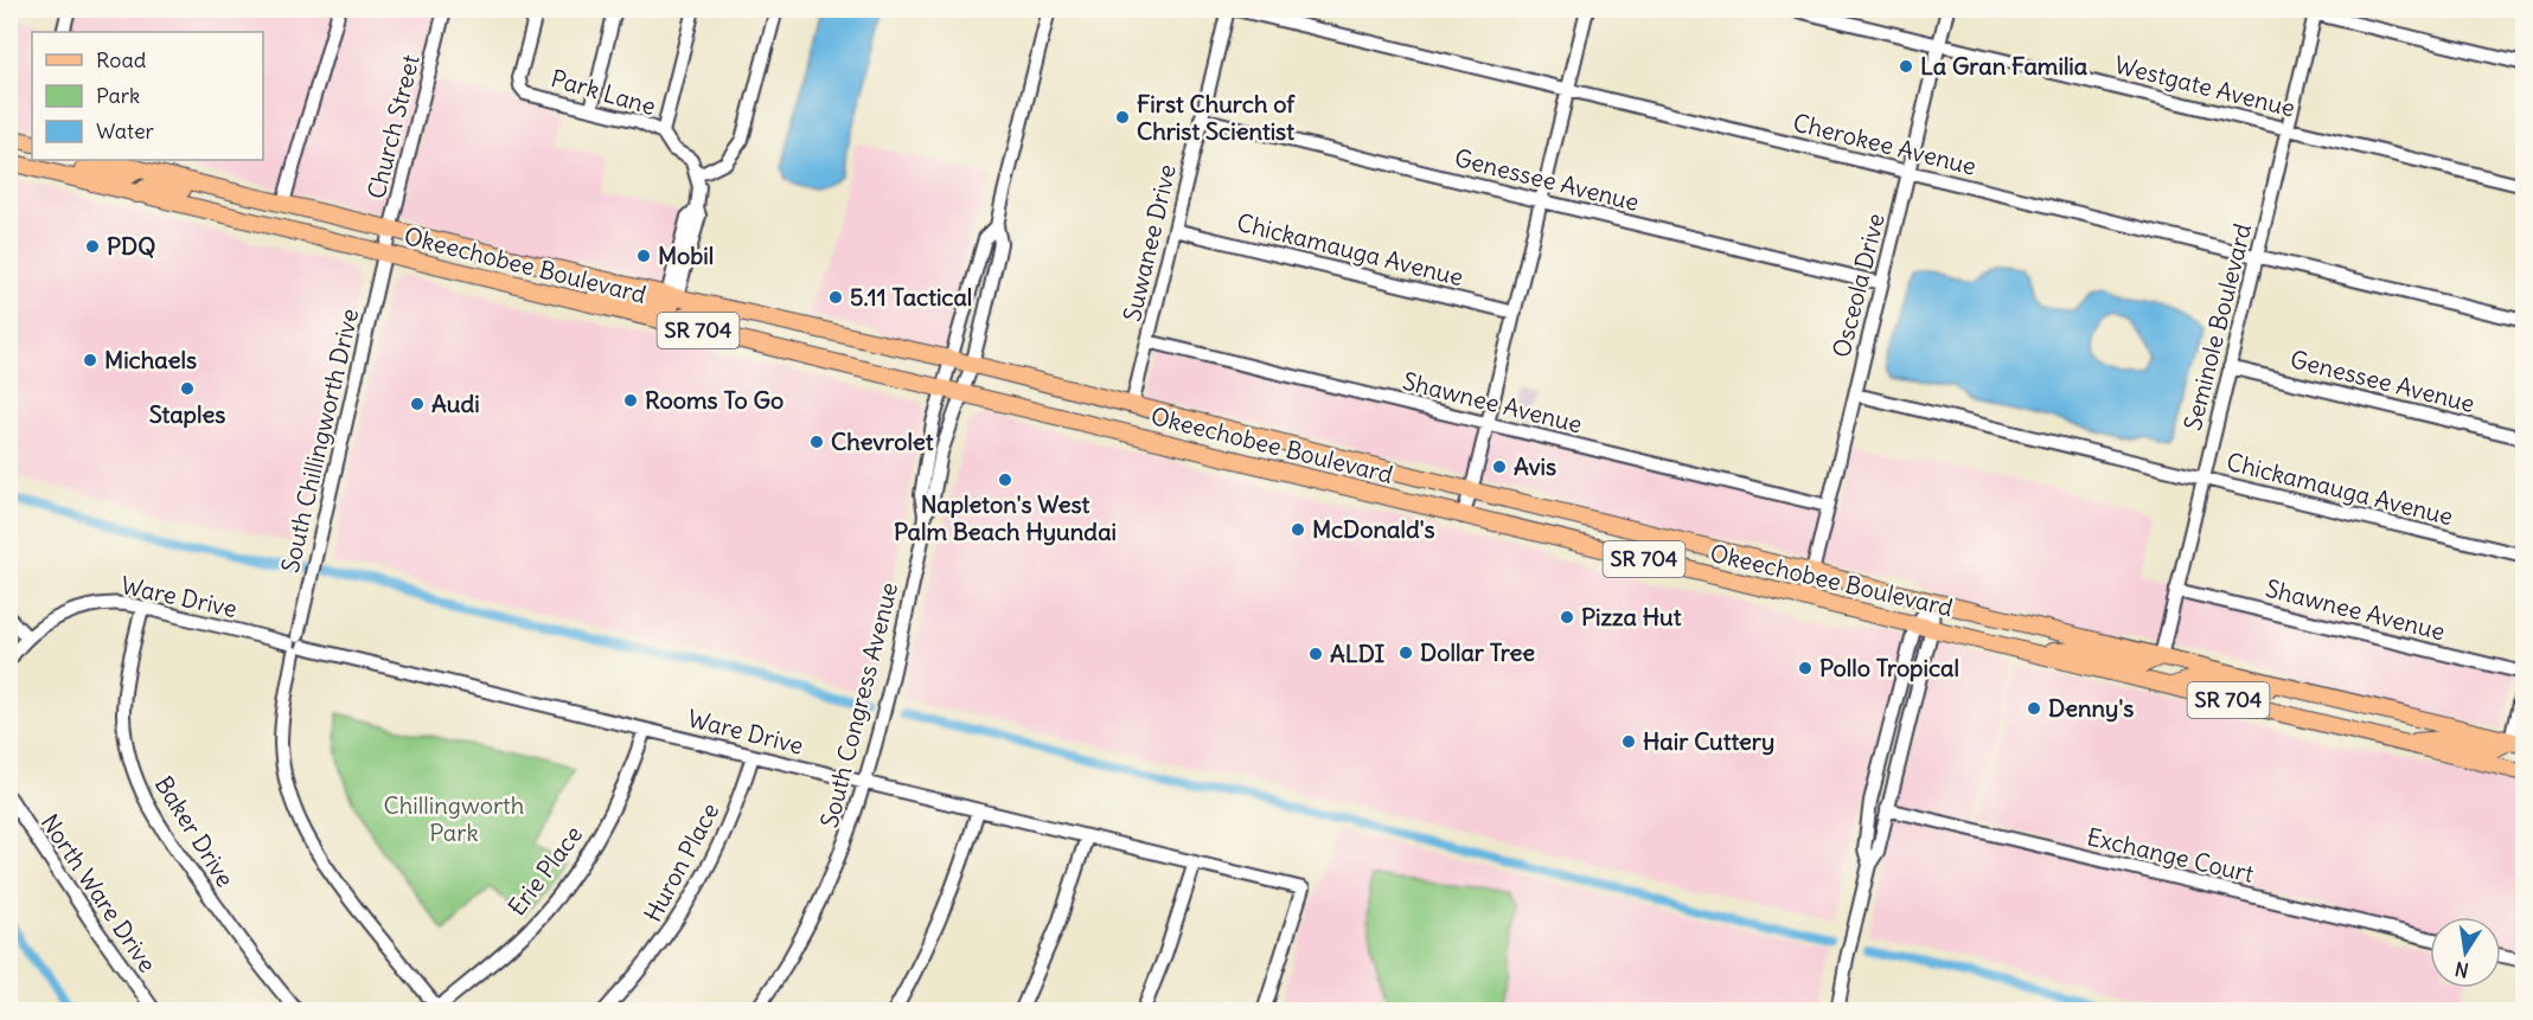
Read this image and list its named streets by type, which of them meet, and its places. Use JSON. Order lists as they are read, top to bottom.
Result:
{
  "streets": {
    "main road": ["Okeechobee Boulevard", "SR 704"],
    "street": [
      "Westgate Avenue",
      "Park Lane",
      "Church Street",
      "Cherokee Avenue",
      "Genessee Avenue",
      "Suwanee Drive",
      "Chickamauga Avenue",
      "Osceola Drive",
      "Seminole Boulevard",
      "Shawnee Avenue",
      "South Chillingworth Drive",
      "Ware Drive",
      "South Congress Avenue",
      "Baker Drive",
      "Exchange Court",
      "Huron Place",
      "Erie Place",
      "North Ware Drive"
    ]
  },
  "crossings": [
    ["Westgate Avenue", "Osceola Drive"],
    ["Westgate Avenue", "Seminole Boulevard"],
    ["Church Street", "Okeechobee Boulevard"],
    ["Church Street", "South Chillingworth Drive"],
    ["Cherokee Avenue", "Osceola Drive"],
    ["Cherokee Avenue", "Seminole Boulevard"],
    ["Genessee Avenue", "Suwanee Drive"],
    ["Genessee Avenue", "Osceola Drive"],
    ["Genessee Avenue", "Seminole Boulevard"],
    ["Suwanee Drive", "Chickamauga Avenue"],
    ["Suwanee Drive", "Okeechobee Boulevard"],
    ["Suwanee Drive", "Shawnee Avenue"],
    ["Chickamauga Avenue", "Osceola Drive"],
    ["Chickamauga Avenue", "Seminole Boulevard"],
    ["Okeechobee Boulevard", "Osceola Drive"],
    ["Okeechobee Boulevard", "Seminole Boulevard"],
    ["Okeechobee Boulevard", "South Chillingworth Drive"],
    ["Okeechobee Boulevard", "South Congress Avenue"],
    ["Osceola Drive", "Shawnee Avenue"],
    ["Seminole Boulevard", "Shawnee Avenue"],
    ["South Chillingworth Drive", "Ware Drive"],
    ["South Chillingworth Drive", "Erie Place"],
    ["Ware Drive", "South Congress Avenue"],
    ["Ware Drive", "Baker Drive"],
    ["Ware Drive", "Huron Place"],
    ["Ware Drive", "Erie Place"]
  ],
  "parks": ["Chillingworth Park"],
  "places": [
    "La Gran Familia",
    "First Church of Christ Scientist",
    "PDQ",
    "Mobil",
    "5.11 Tactical",
    "Michaels",
    "Staples",
    "Rooms To Go",
    "Audi",
    "Chevrolet",
    "Avis",
    "Napleton's West Palm Beach Hyundai",
    "McDonald's",
    "Pizza Hut",
    "Dollar Tree",
    "ALDI",
    "Pollo Tropical",
    "Denny's",
    "Hair Cuttery"
  ],
  "legend": ["Road", "Park", "Water"],
  "north": "bottom"
}
